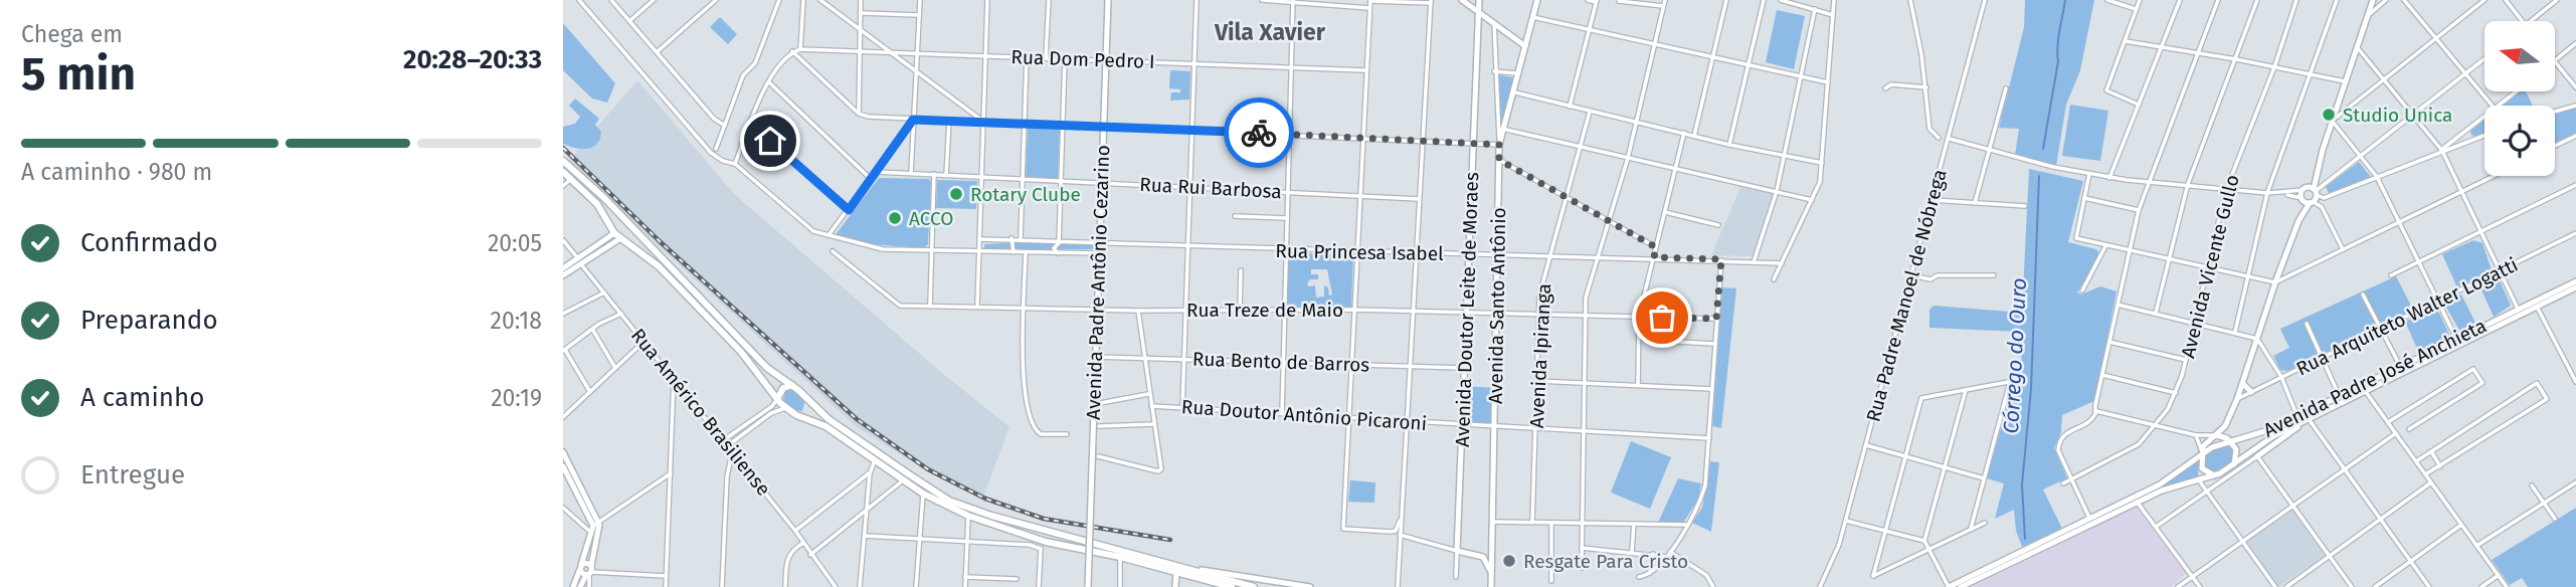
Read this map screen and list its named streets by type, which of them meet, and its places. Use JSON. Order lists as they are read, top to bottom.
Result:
{
  "streets": {
    "street": [
      "Rua Dom Pedro I",
      "Rua Rui Barbosa",
      "Rua Princesa Isabel",
      "Avenida Vicente Gullo",
      "Avenida Padre Antônio Cezarino",
      "Rua Padre Manoel de Nóbrega",
      "Avenida Santo Antônio",
      "Rua Treze de Maio",
      "Avenida Doutor Leite de Moraes",
      "Rua Arquiteto Walter Logatti",
      "Avenida Ipiranga",
      "Rua Bento de Barros",
      "Avenida Padre José Anchieta",
      "Rua Américo Brasiliense",
      "Rua Doutor Antônio Picaroni"
    ]
  },
  "crossings": [
    ["Rua Dom Pedro I", "Avenida Padre Antônio Cezarino"],
    ["Rua Rui Barbosa", "Avenida Padre Antônio Cezarino"],
    ["Rua Princesa Isabel", "Avenida Padre Antônio Cezarino"],
    ["Rua Princesa Isabel", "Avenida Santo Antônio"],
    ["Rua Princesa Isabel", "Avenida Doutor Leite de Moraes"],
    ["Rua Princesa Isabel", "Avenida Ipiranga"],
    ["Avenida Padre Antônio Cezarino", "Rua Treze de Maio"],
    ["Avenida Padre Antônio Cezarino", "Rua Bento de Barros"],
    ["Avenida Santo Antônio", "Rua Treze de Maio"],
    ["Avenida Santo Antônio", "Rua Doutor Antônio Picaroni"],
    ["Rua Treze de Maio", "Avenida Doutor Leite de Moraes"],
    ["Rua Treze de Maio", "Avenida Ipiranga"],
    ["Avenida Doutor Leite de Moraes", "Rua Bento de Barros"],
    ["Avenida Doutor Leite de Moraes", "Rua Doutor Antônio Picaroni"],
    ["Avenida Ipiranga", "Rua Doutor Antônio Picaroni"]
  ],
  "districts": ["Vila Xavier"],
  "water": ["Córrego do Ouro"],
  "places": [
    "Studio Unica",
    "Rotary Clube",
    "ACCO",
    "Resgate Para Cristo"
  ],
  "north": "left",
  "page": {
    "heading": ["5 min", "Chega em", "20:28–20:33"],
    "bar": "A caminho · 980 m",
    "list": [
      ["Confirmado", "20:05"],
      ["Preparando", "20:18"],
      ["A caminho", "20:19"],
      "Entregue"
    ]
  }
}
